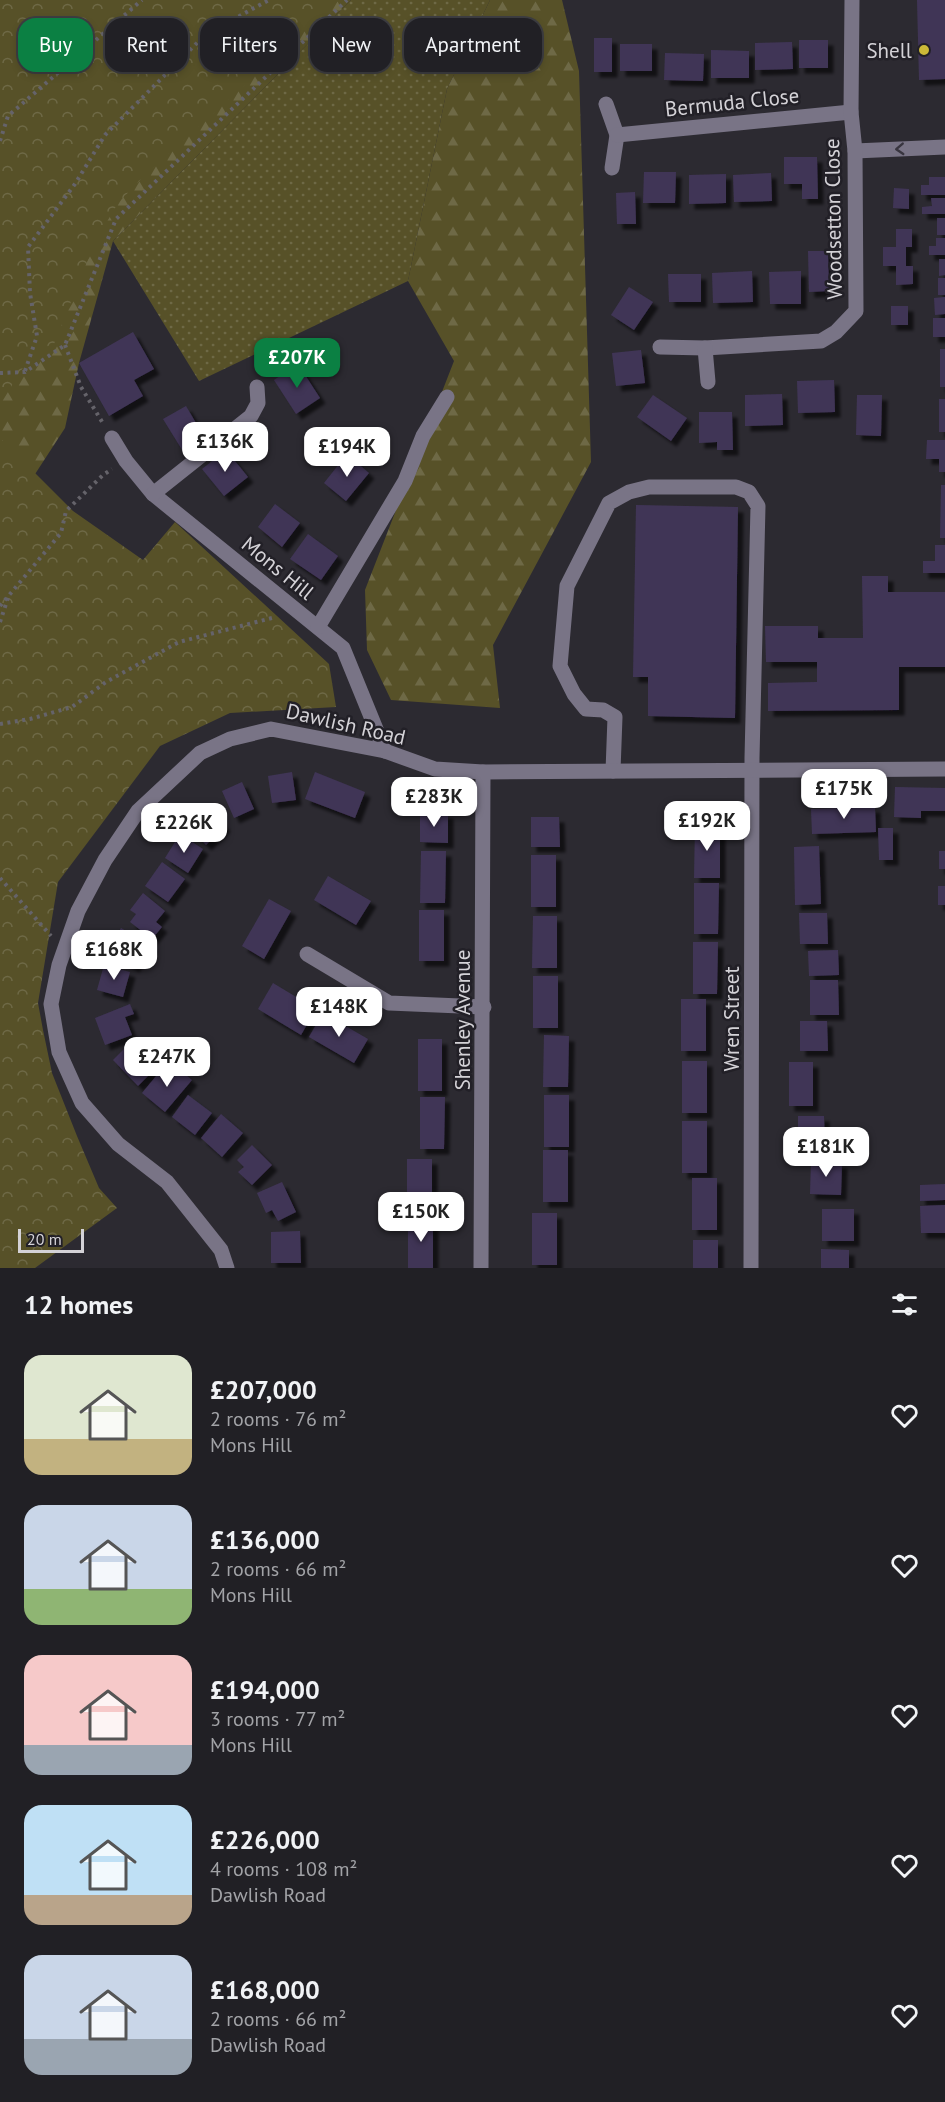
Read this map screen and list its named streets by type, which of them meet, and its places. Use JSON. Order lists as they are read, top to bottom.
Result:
{
  "streets": {
    "street": [
      "Bermuda Close",
      "Woodsetton Close",
      "Mons Hill",
      "Dawlish Road",
      "Wren Street",
      "Shenley Avenue"
    ]
  },
  "crossings": [
    ["Bermuda Close", "Woodsetton Close"],
    ["Mons Hill", "Dawlish Road"],
    ["Dawlish Road", "Wren Street"],
    ["Dawlish Road", "Shenley Avenue"]
  ],
  "places": ["Shell"],
  "scale_bar": "20 m",
  "page": {
    "chip": [
      "Buy",
      "Rent",
      "Filters",
      "New",
      "Apartment"
    ],
    "price": [
      "£207K",
      "£136K",
      "£194K",
      "£175K",
      "£283K",
      "£192K",
      "£226K",
      "£168K",
      "£148K",
      "£247K",
      "£181K",
      "£150K"
    ],
    "scale": "20 m",
    "heading": "12 homes",
    "list": [
      {
        "name": "£207,000",
        "note": "2 rooms · 76 m² · Mons Hill"
      },
      {
        "name": "£136,000",
        "note": "2 rooms · 66 m² · Mons Hill"
      },
      {
        "name": "£194,000",
        "note": "3 rooms · 77 m² · Mons Hill"
      },
      {
        "name": "£226,000",
        "note": "4 rooms · 108 m² · Dawlish Road"
      },
      {
        "name": "£168,000",
        "note": "2 rooms · 66 m² · Dawlish Road"
      }
    ]
  }
}
